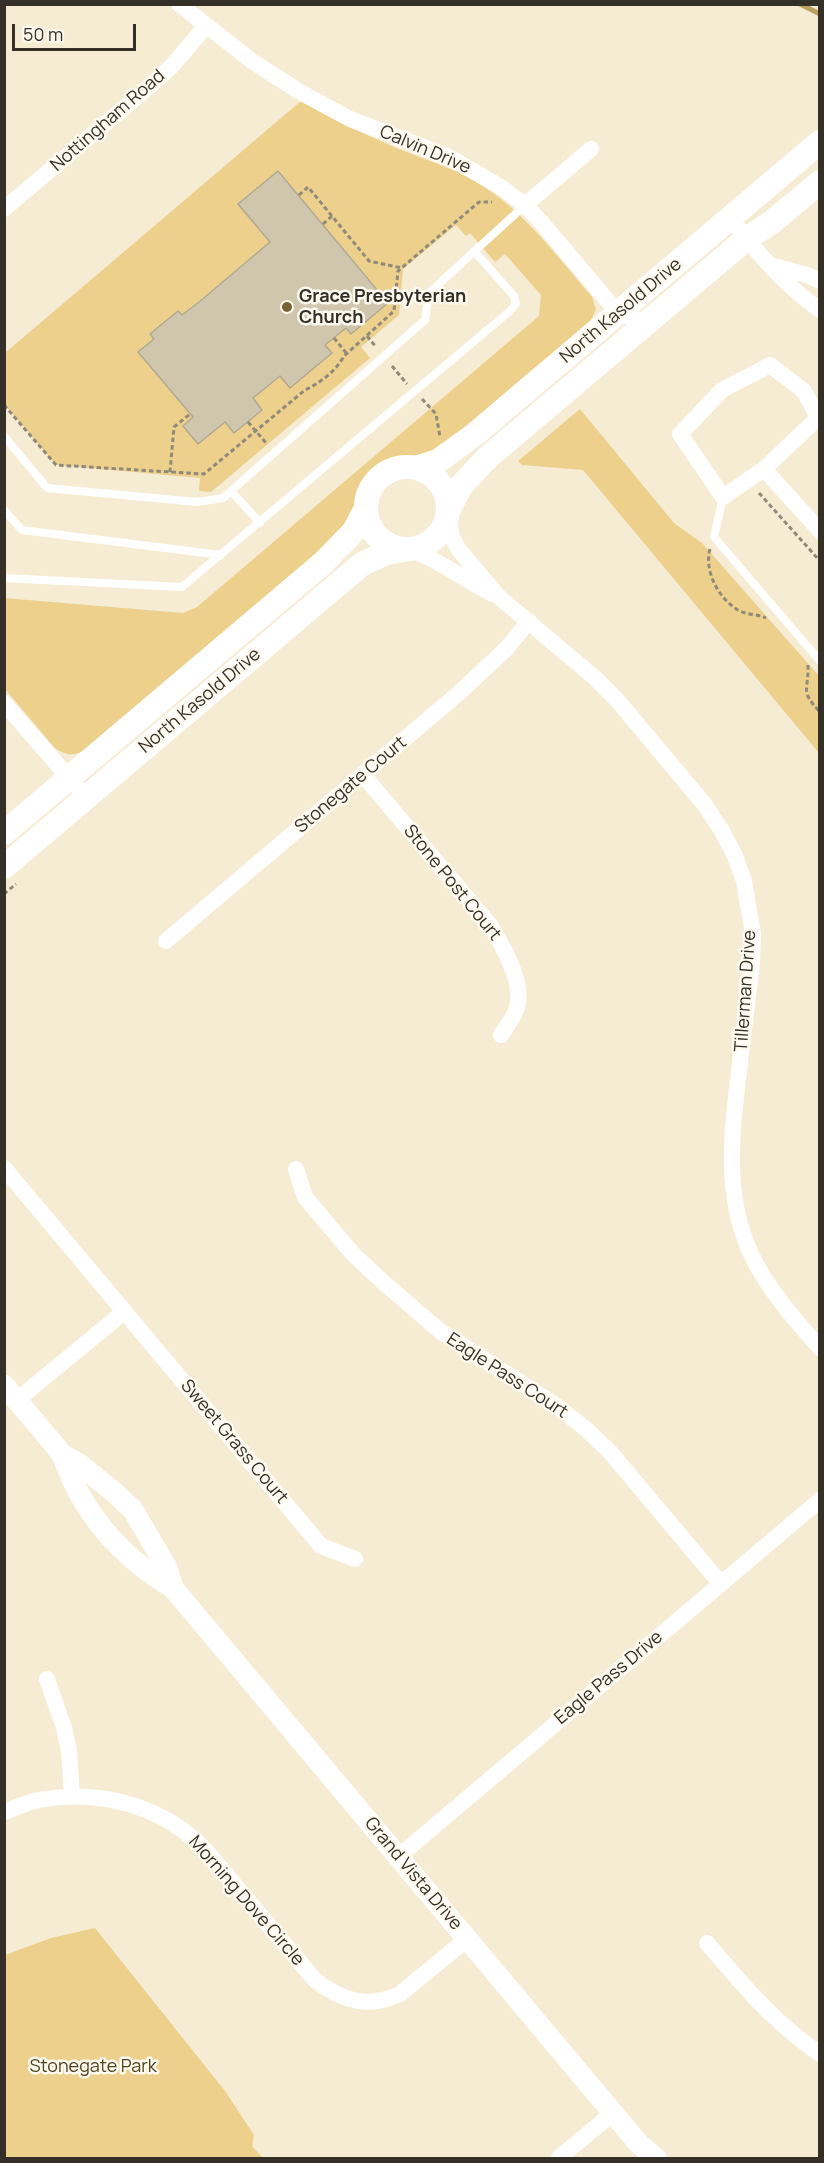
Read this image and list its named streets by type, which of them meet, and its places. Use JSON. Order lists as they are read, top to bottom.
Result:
{
  "streets": {
    "main road": ["North Kasold Drive"],
    "street": [
      "Nottingham Road",
      "Calvin Drive",
      "Stonegate Court",
      "Stone Post Court",
      "Tillerman Drive",
      "Eagle Pass Court",
      "Sweet Grass Court",
      "Eagle Pass Drive",
      "Grand Vista Drive",
      "Morning Dove Circle"
    ]
  },
  "crossings": [
    ["Nottingham Road", "Calvin Drive"],
    ["Calvin Drive", "North Kasold Drive"],
    ["North Kasold Drive", "Tillerman Drive"],
    ["Stonegate Court", "Stone Post Court"],
    ["Stonegate Court", "Tillerman Drive"],
    ["Eagle Pass Court", "Eagle Pass Drive"],
    ["Eagle Pass Drive", "Grand Vista Drive"],
    ["Grand Vista Drive", "Morning Dove Circle"]
  ],
  "parks": ["Stonegate Park"],
  "places": ["Grace Presbyterian Church"],
  "scale_bar": "50 m"
}
